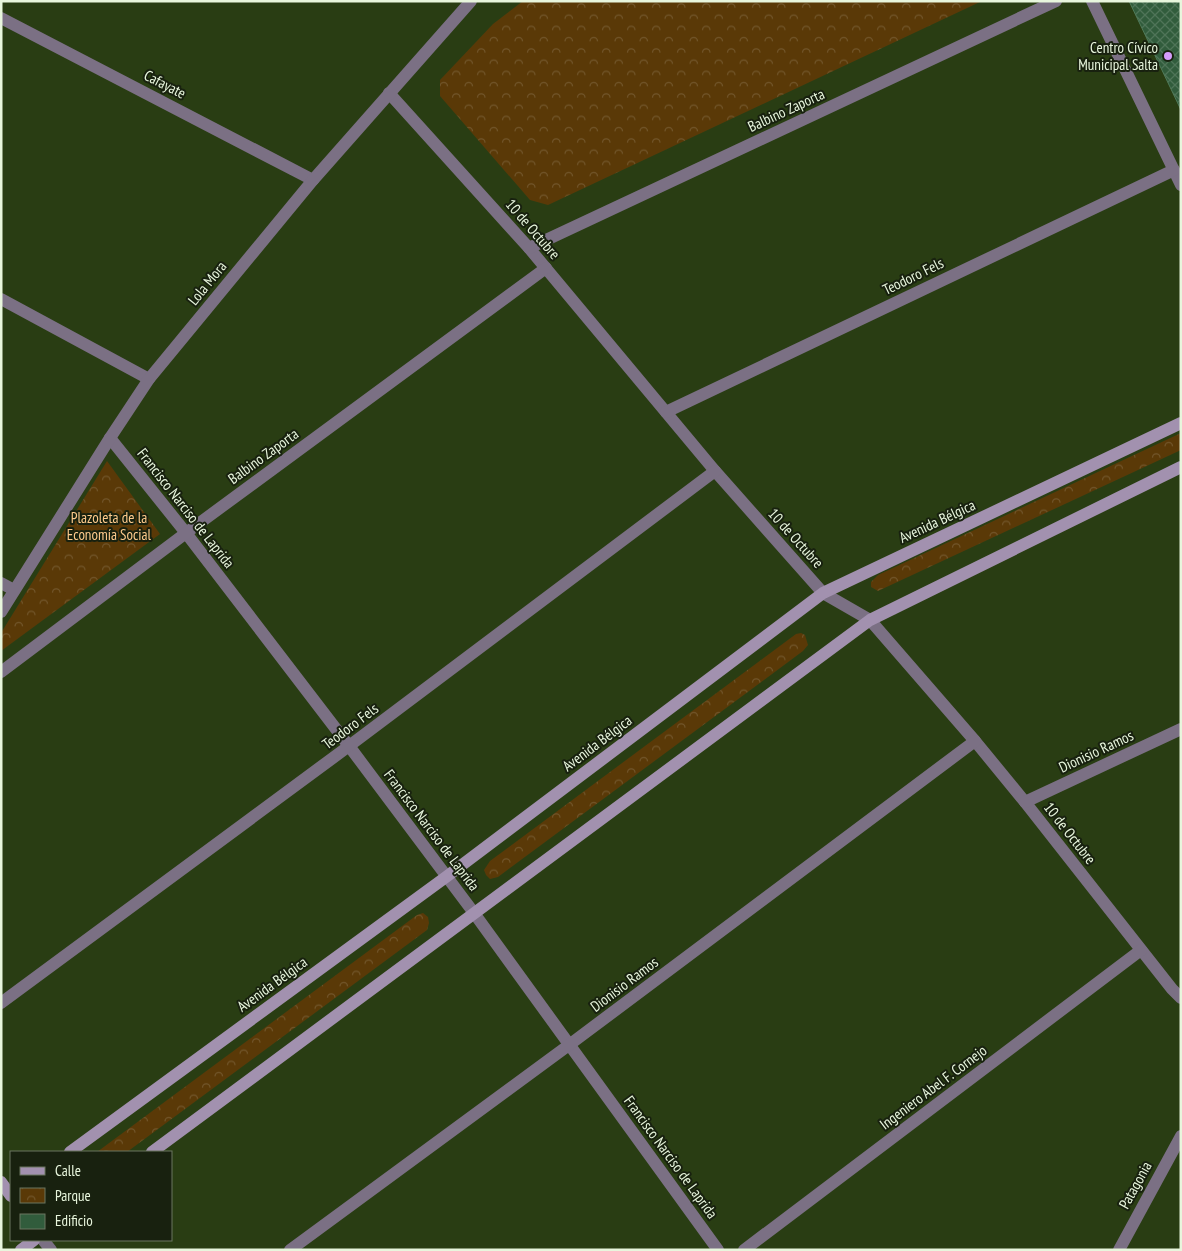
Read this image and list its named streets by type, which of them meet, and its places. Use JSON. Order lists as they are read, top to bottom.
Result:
{
  "streets": {
    "main road": ["Avenida Bélgica"],
    "street": [
      "Cafayate",
      "Balbino Zaporta",
      "10 de Octubre",
      "Teodoro Fels",
      "Lola Mora",
      "Francisco Narciso de Laprida",
      "Dionisio Ramos",
      "Ingeniero Abel F. Cornejo",
      "Patagonia"
    ]
  },
  "crossings": [
    ["Cafayate", "Lola Mora"],
    ["Balbino Zaporta", "10 de Octubre"],
    ["Balbino Zaporta", "Francisco Narciso de Laprida"],
    ["10 de Octubre", "Teodoro Fels"],
    ["10 de Octubre", "Lola Mora"],
    ["10 de Octubre", "Avenida Bélgica"],
    ["10 de Octubre", "Dionisio Ramos"],
    ["10 de Octubre", "Ingeniero Abel F. Cornejo"],
    ["Teodoro Fels", "Francisco Narciso de Laprida"],
    ["Lola Mora", "Francisco Narciso de Laprida"],
    ["Francisco Narciso de Laprida", "Avenida Bélgica"],
    ["Francisco Narciso de Laprida", "Dionisio Ramos"]
  ],
  "parks": ["Plazoleta de la Economía Social"],
  "places": ["Centro Cívico Municipal Salta"],
  "legend": ["Calle", "Parque", "Edificio"]
}
